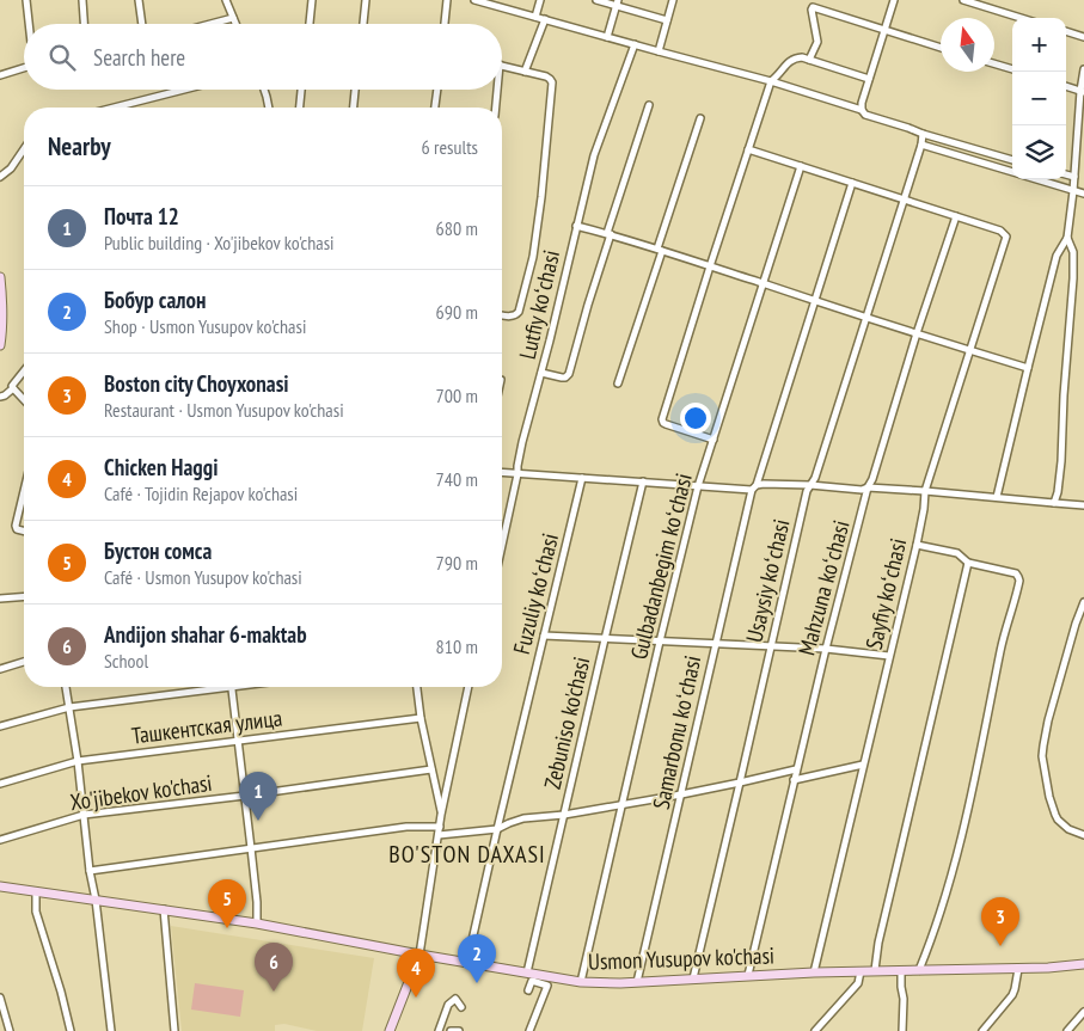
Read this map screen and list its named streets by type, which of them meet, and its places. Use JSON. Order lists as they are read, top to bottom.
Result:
{
  "streets": {
    "main road": ["Usmon Yusupov ko'chasi"],
    "street": [
      "Lutfiy koʻchasi",
      "Gulbadanbegim koʻchasi",
      "Usaysiy koʻchasi",
      "Mahzuna koʻchasi",
      "Fuzuliy koʻchasi",
      "Sayfiy koʻchasi",
      "Zebuniso ko'chasi",
      "Ташкентская улица",
      "Samarbonu koʻchasi",
      "Xo'jibekov ko'chasi"
    ]
  },
  "crossings": [
    ["Gulbadanbegim koʻchasi", "Usmon Yusupov ko'chasi"],
    ["Usaysiy koʻchasi", "Usmon Yusupov ko'chasi"],
    ["Mahzuna koʻchasi", "Sayfiy koʻchasi"],
    ["Mahzuna koʻchasi", "Usmon Yusupov ko'chasi"],
    ["Fuzuliy koʻchasi", "Usmon Yusupov ko'chasi"],
    ["Sayfiy koʻchasi", "Usmon Yusupov ko'chasi"],
    ["Zebuniso ko'chasi", "Usmon Yusupov ko'chasi"],
    ["Samarbonu koʻchasi", "Usmon Yusupov ko'chasi"]
  ],
  "districts": ["BO'STON DAXASI"],
  "north": "top",
  "page": {
    "map_buttons": ["+", "−"],
    "search": "Search here",
    "heading": ["Nearby", "6 results"],
    "list": [
      {
        "mark": "1",
        "name": "Почта 12",
        "note": "Public building · Xo'jibekov ko'chasi",
        "value": "680 m"
      },
      {
        "mark": "2",
        "name": "Бобур салон",
        "note": "Shop · Usmon Yusupov ko'chasi",
        "value": "690 m"
      },
      {
        "mark": "3",
        "name": "Boston city Choyxonasi",
        "note": "Restaurant · Usmon Yusupov ko'chasi",
        "value": "700 m"
      },
      {
        "mark": "4",
        "name": "Chicken Haggi",
        "note": "Café · Tojidin Rejapov ko'chasi",
        "value": "740 m"
      },
      {
        "mark": "5",
        "name": "Бустон сомса",
        "note": "Café · Usmon Yusupov ko'chasi",
        "value": "790 m"
      },
      {
        "mark": "6",
        "name": "Andijon shahar 6-maktab",
        "note": "School",
        "value": "810 m"
      }
    ],
    "pins": [
      "1",
      "5",
      "3",
      "2",
      "6",
      "4"
    ]
  }
}
